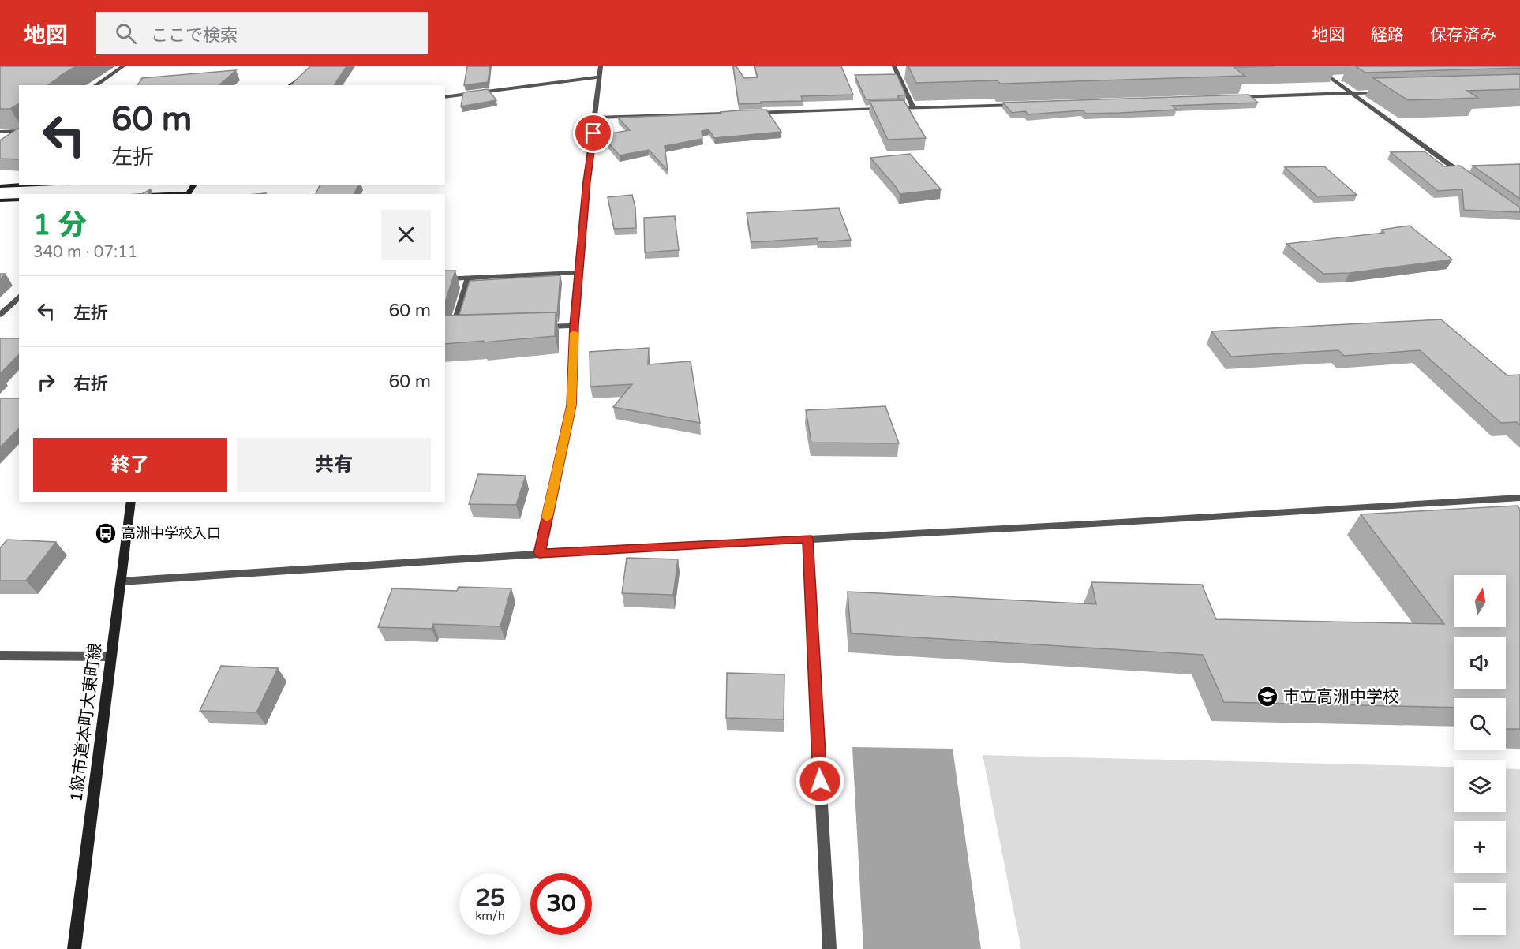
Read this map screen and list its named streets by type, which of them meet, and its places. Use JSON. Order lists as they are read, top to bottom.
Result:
{
  "streets": {
    "street": ["1級市道本町大東町線"]
  },
  "places": {
    "bus stop": ["高洲中学校入口"],
    "school or university": ["市立高洲中学校"]
  },
  "north": "top",
  "page": {
    "header": "地図",
    "search": "ここで検索",
    "nav": ["地図", "経路", "保存済み"],
    "turn": ["60 m", "左折"],
    "heading": ["1 分", "340 m · 07:11"],
    "list": [
      {
        "name": "左折",
        "value": "60 m"
      },
      {
        "name": "右折",
        "value": "60 m"
      }
    ],
    "buttons": ["終了", "共有"],
    "map_buttons": ["+", "−"],
    "speed": "25 km/h",
    "limit": "30"
  }
}
